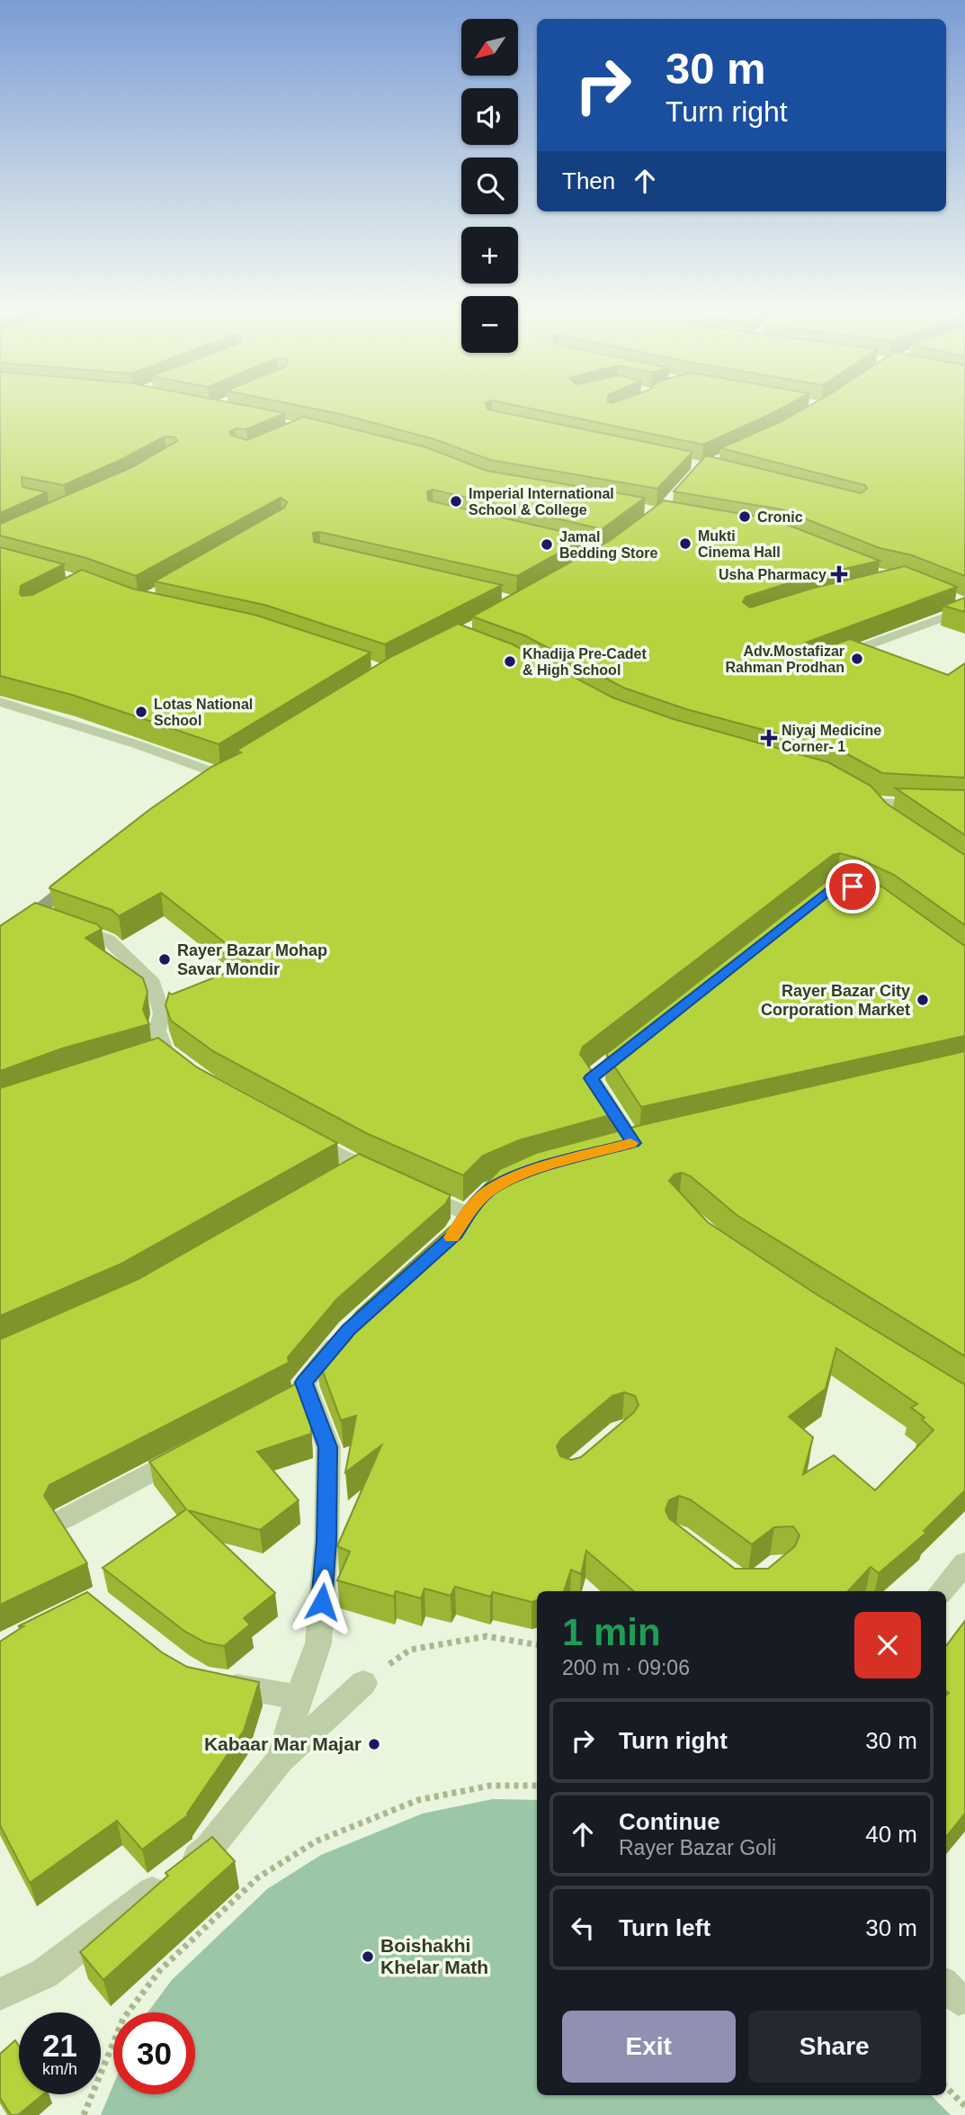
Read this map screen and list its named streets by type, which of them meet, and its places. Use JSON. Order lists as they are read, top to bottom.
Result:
{
  "places": {
    "other": [
      "Imperial International School & College",
      "Cronic",
      "Mukti Cinema Hall",
      "Jamal Bedding Store",
      "Adv.Mostafizar Rahman Prodhan",
      "Khadija Pre-Cadet & High School",
      "Lotas National School",
      "Rayer Bazar Mohap Savar Mondir",
      "Rayer Bazar City Corporation Market",
      "Kabaar Mar Majar",
      "Boishakhi Khelar Math"
    ],
    "health": ["Usha Pharmacy", "Niyaj Medicine Corner- 1"]
  },
  "north": "bottom left",
  "page": {
    "map_buttons": ["+", "−"],
    "turn": ["30 m", "Turn right"],
    "then": "Then",
    "heading": ["1 min", "200 m · 09:06"],
    "list": [
      {
        "name": "Turn right",
        "value": "30 m"
      },
      {
        "name": "Continue",
        "note": "Rayer Bazar Goli",
        "value": "40 m"
      },
      {
        "name": "Turn left",
        "value": "30 m"
      }
    ],
    "buttons": ["Exit", "Share"],
    "speed": "21 km/h",
    "limit": "30"
  }
}
